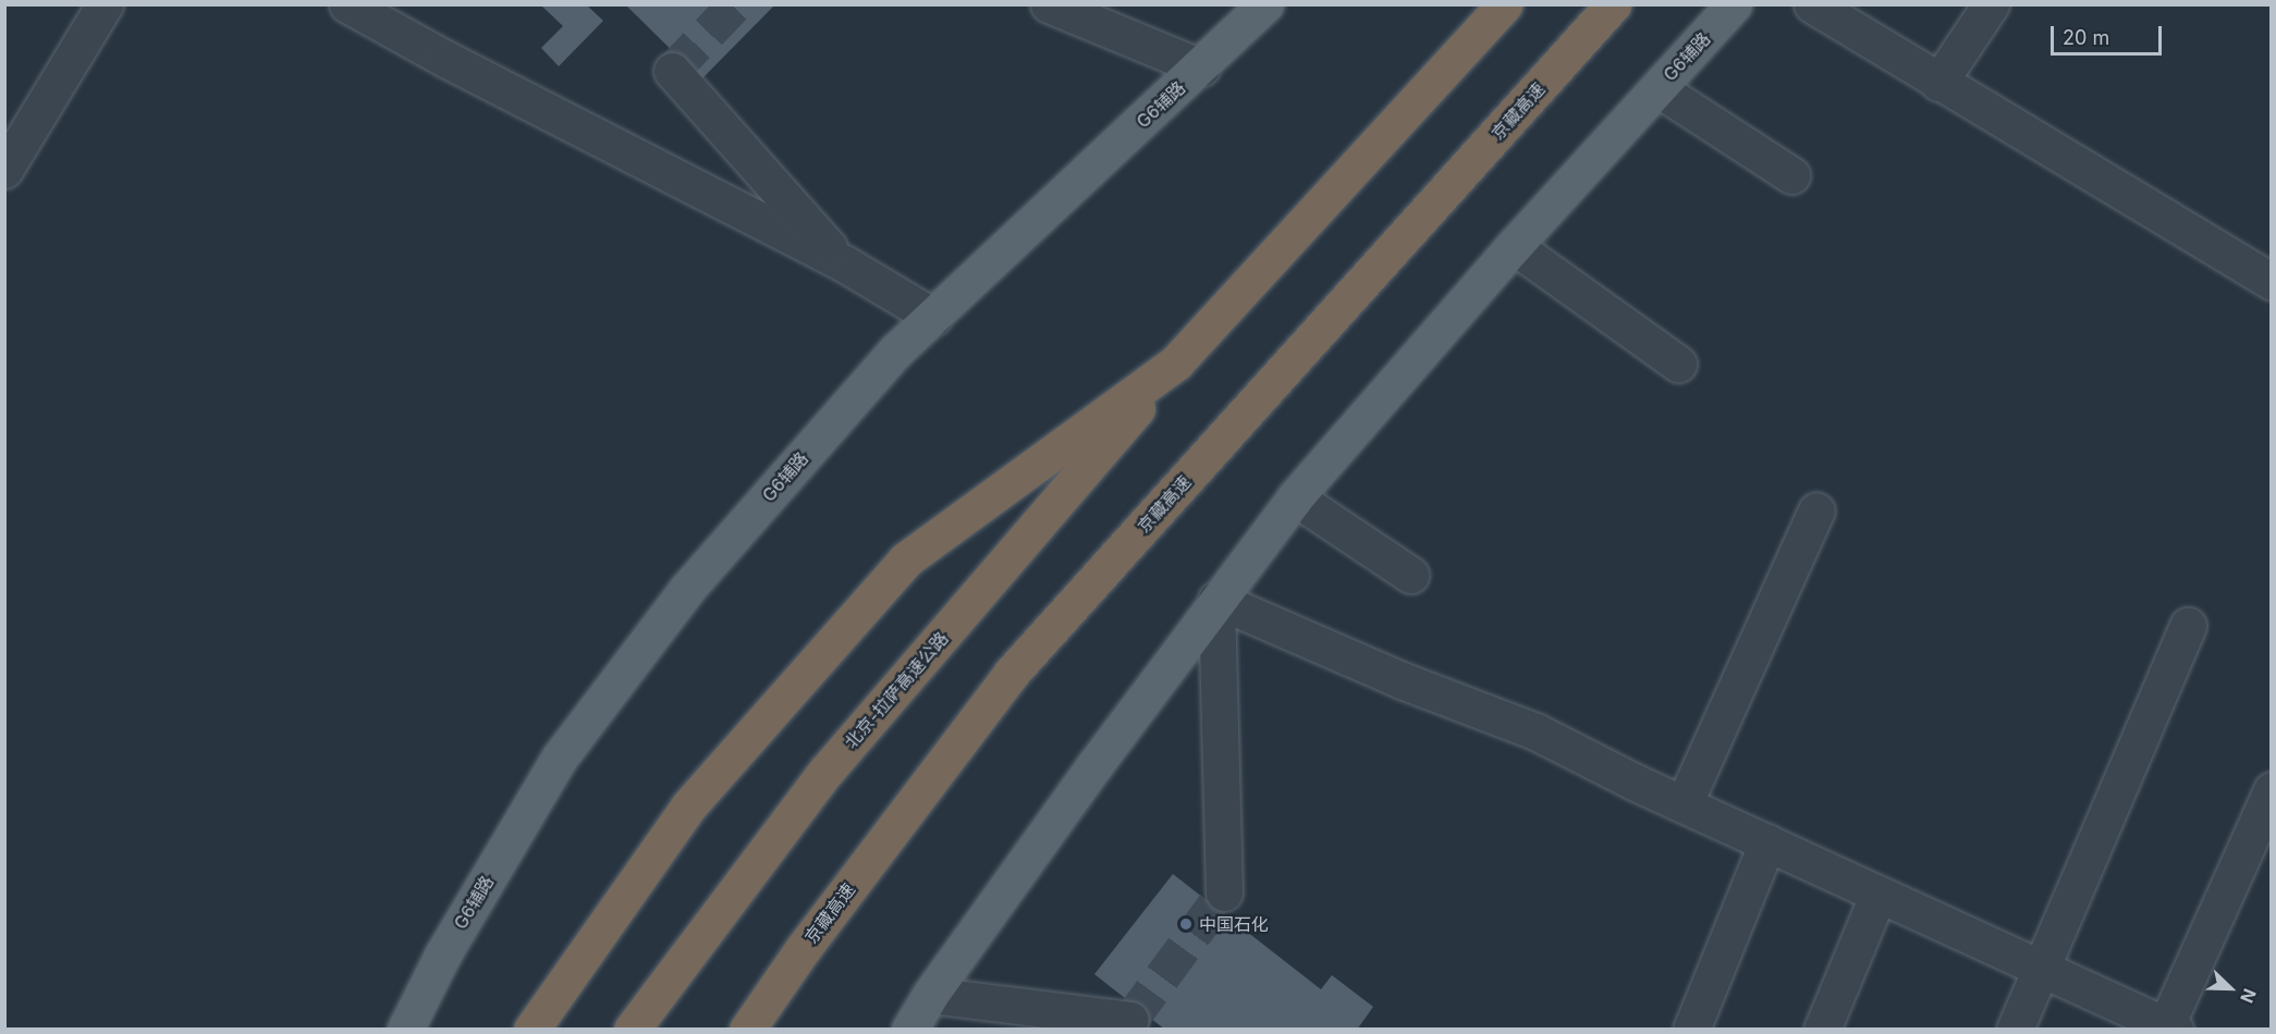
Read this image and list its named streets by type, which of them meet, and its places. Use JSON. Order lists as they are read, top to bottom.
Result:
{
  "streets": {
    "highway": ["京藏高速", "北京-拉萨高速公路"],
    "main road": ["G6辅路"]
  },
  "places": ["中国石化"],
  "scale_bar": "20 m",
  "north": "bottom right"
}
